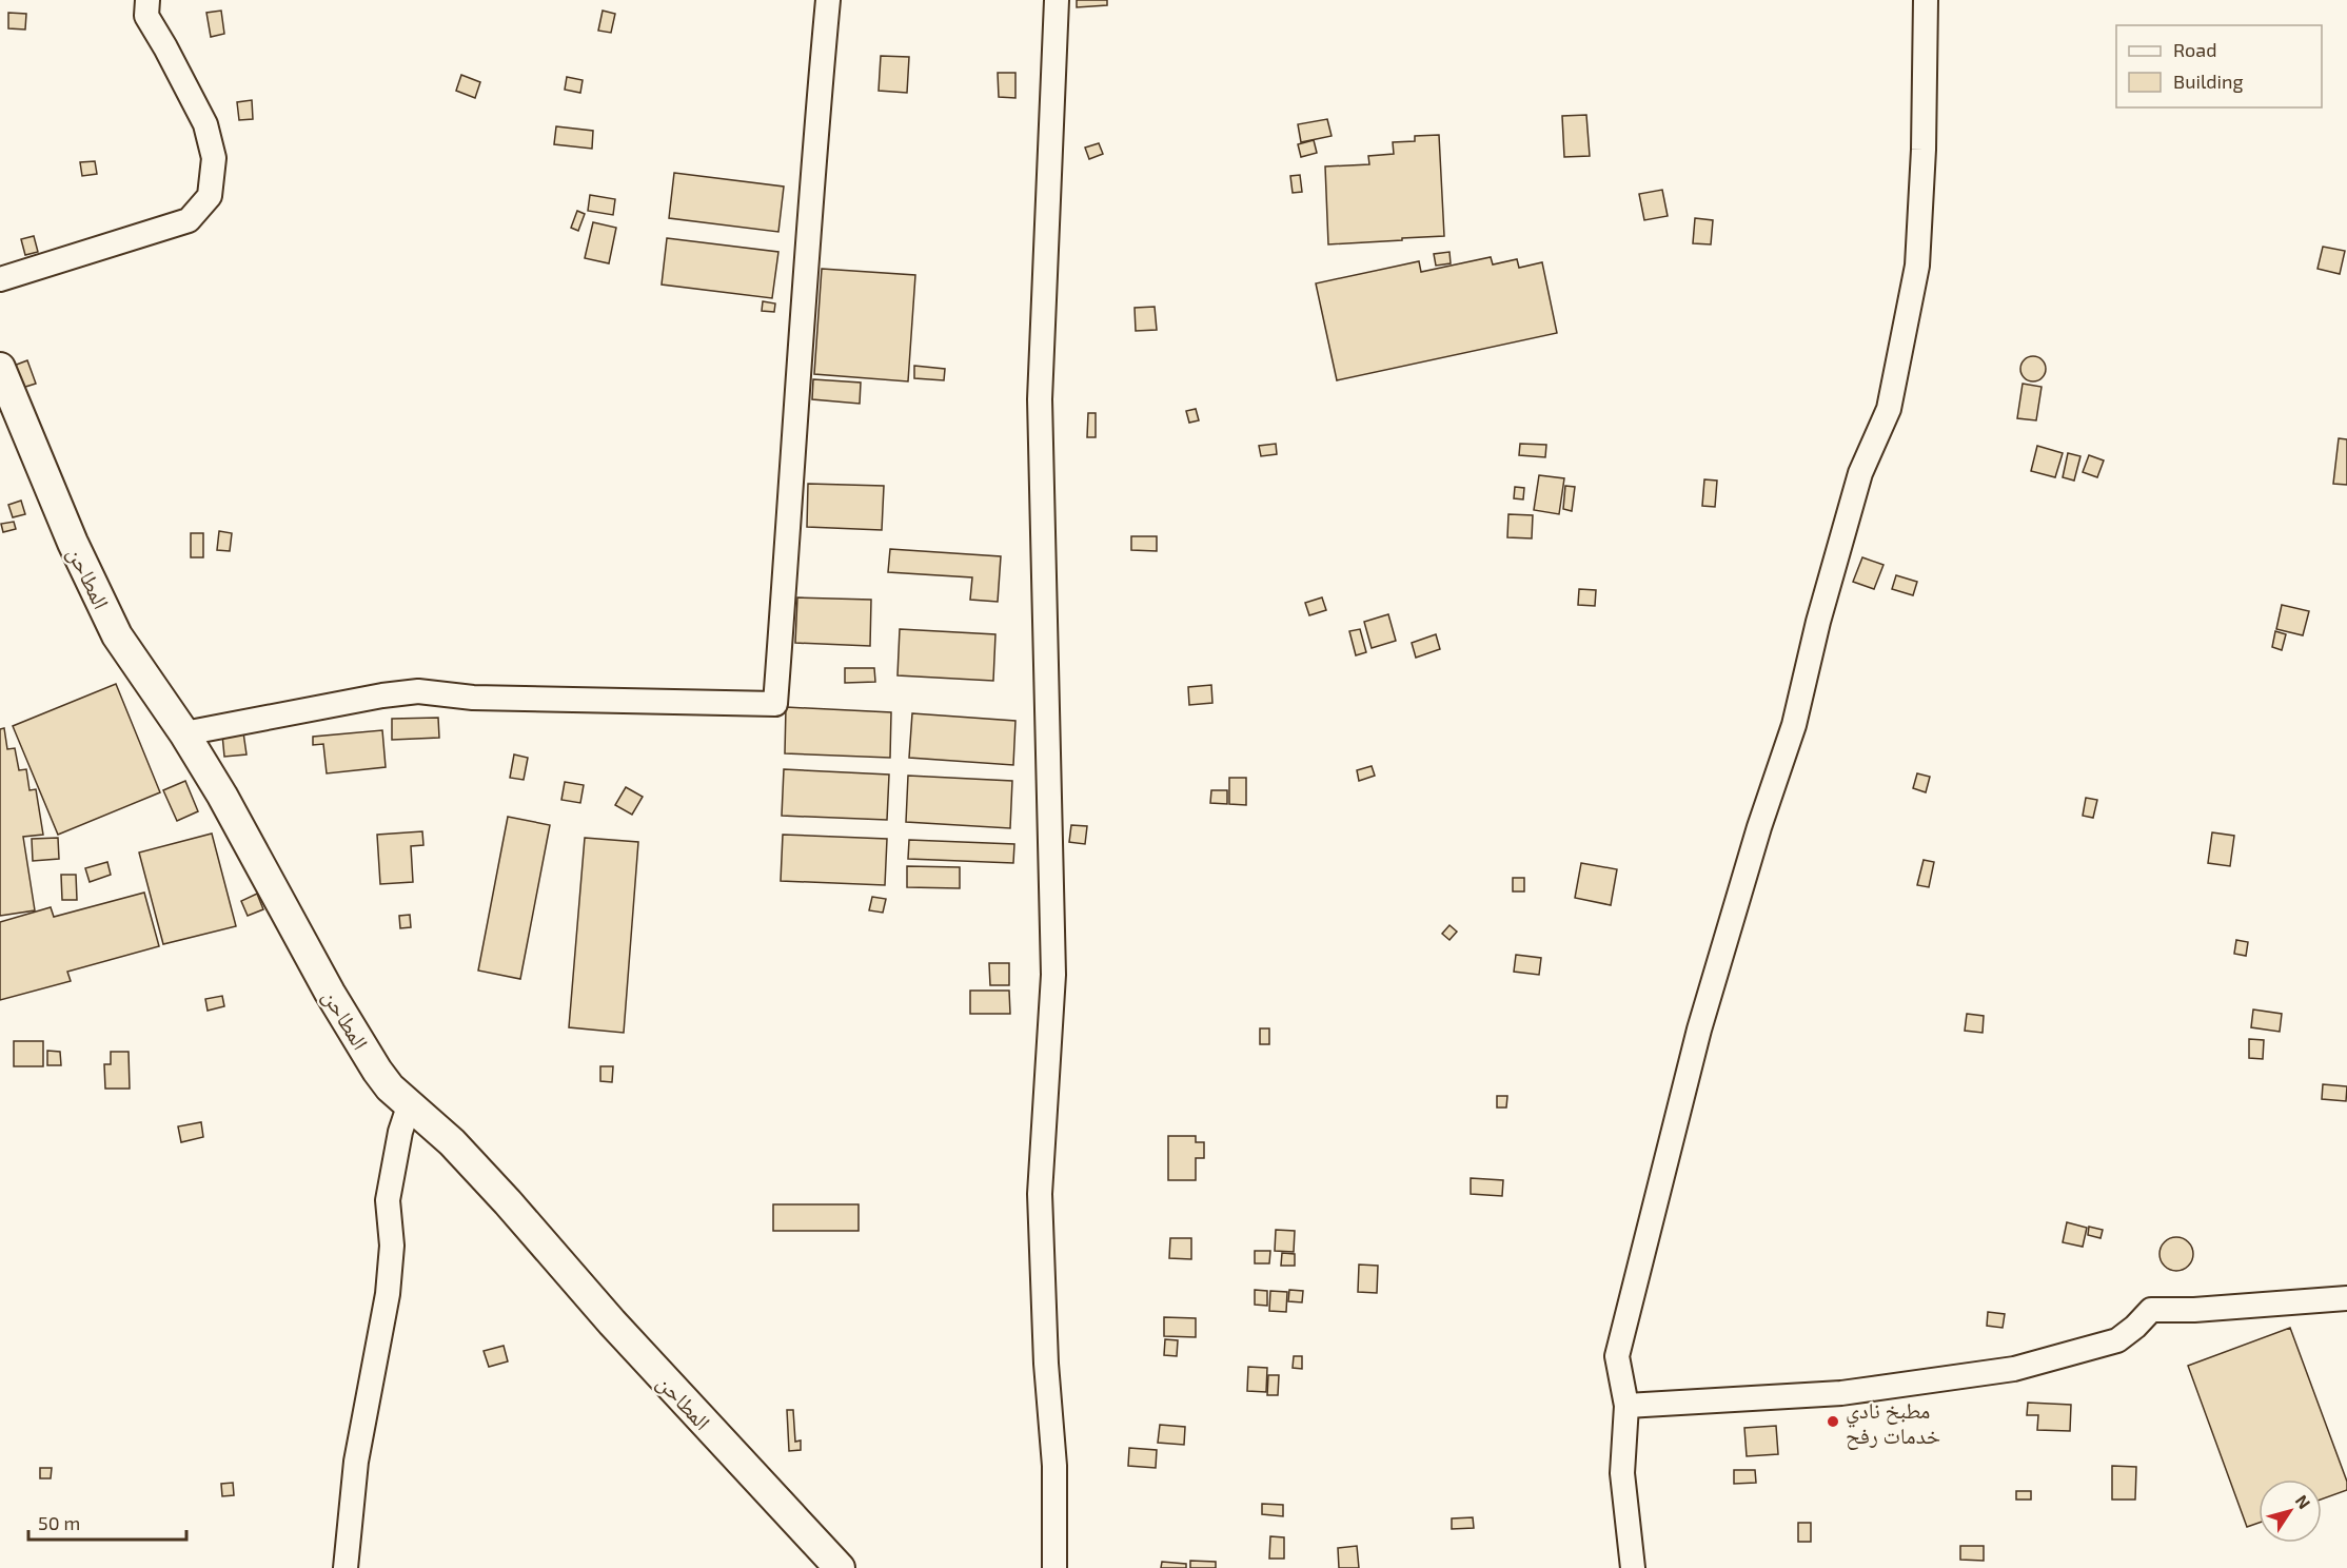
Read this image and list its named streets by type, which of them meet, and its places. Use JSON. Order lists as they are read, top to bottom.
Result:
{
  "streets": {
    "main road": ["المطاحن"]
  },
  "places": ["مطبخ نادي خدمات رفح"],
  "legend": ["Road", "Building"],
  "scale_bar": "50 m",
  "north": "top right"
}
